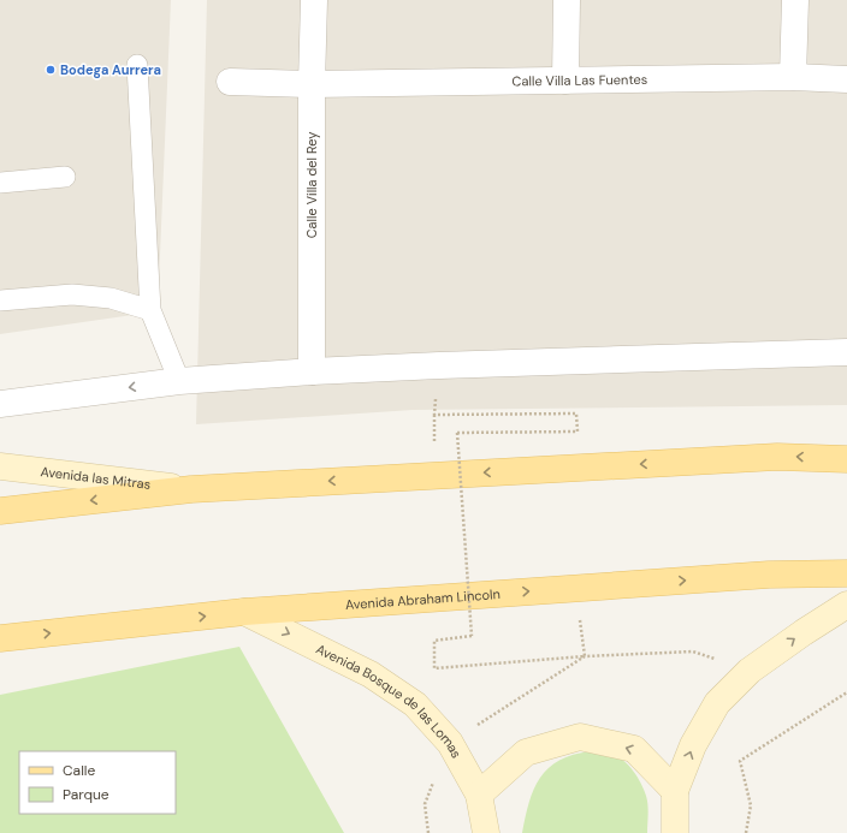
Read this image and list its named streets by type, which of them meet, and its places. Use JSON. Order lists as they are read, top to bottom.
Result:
{
  "streets": {
    "main road": ["Avenida Abraham Lincoln"],
    "street": [
      "Calle Villa Las Fuentes",
      "Calle Villa del Rey",
      "Avenida las Mitras",
      "Avenida Bosque de las Lomas"
    ]
  },
  "crossings": [
    ["Calle Villa Las Fuentes", "Calle Villa del Rey"],
    ["Avenida Abraham Lincoln", "Avenida Bosque de las Lomas"]
  ],
  "one_way": ["Avenida Bosque de las Lomas"],
  "places": ["Bodega Aurrera"],
  "legend": ["Calle", "Parque"]
}
